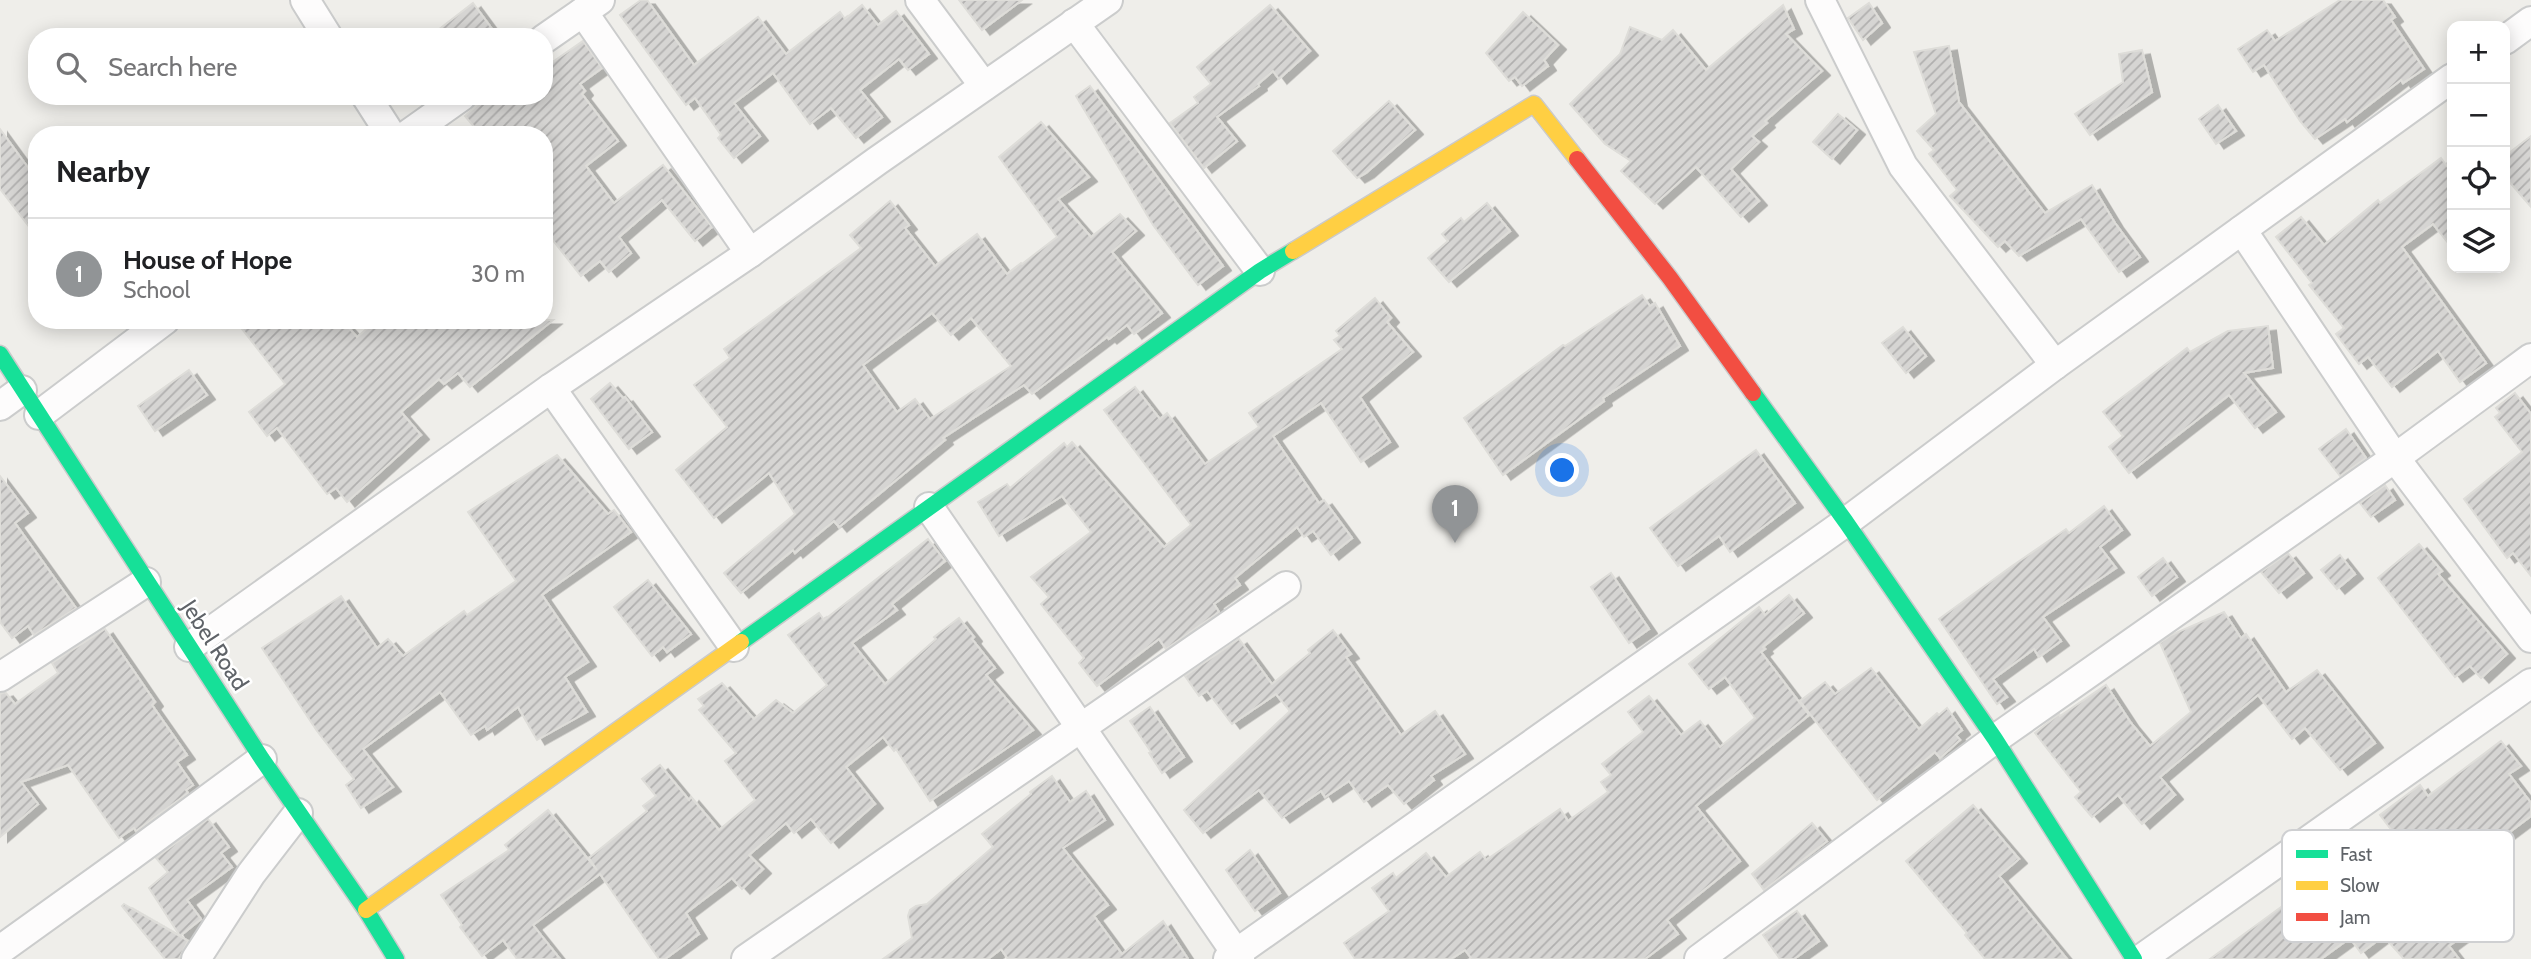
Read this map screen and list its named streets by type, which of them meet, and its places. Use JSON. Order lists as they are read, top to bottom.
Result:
{
  "streets": {
    "street": ["Jebel Road"]
  },
  "legend": ["Fast", "Slow", "Jam"],
  "page": {
    "map_buttons": ["+", "−"],
    "search": "Search here",
    "heading": "Nearby",
    "list": [
      {
        "mark": "1",
        "name": "House of Hope",
        "note": "School",
        "value": "30 m"
      }
    ],
    "pins": "1"
  }
}
